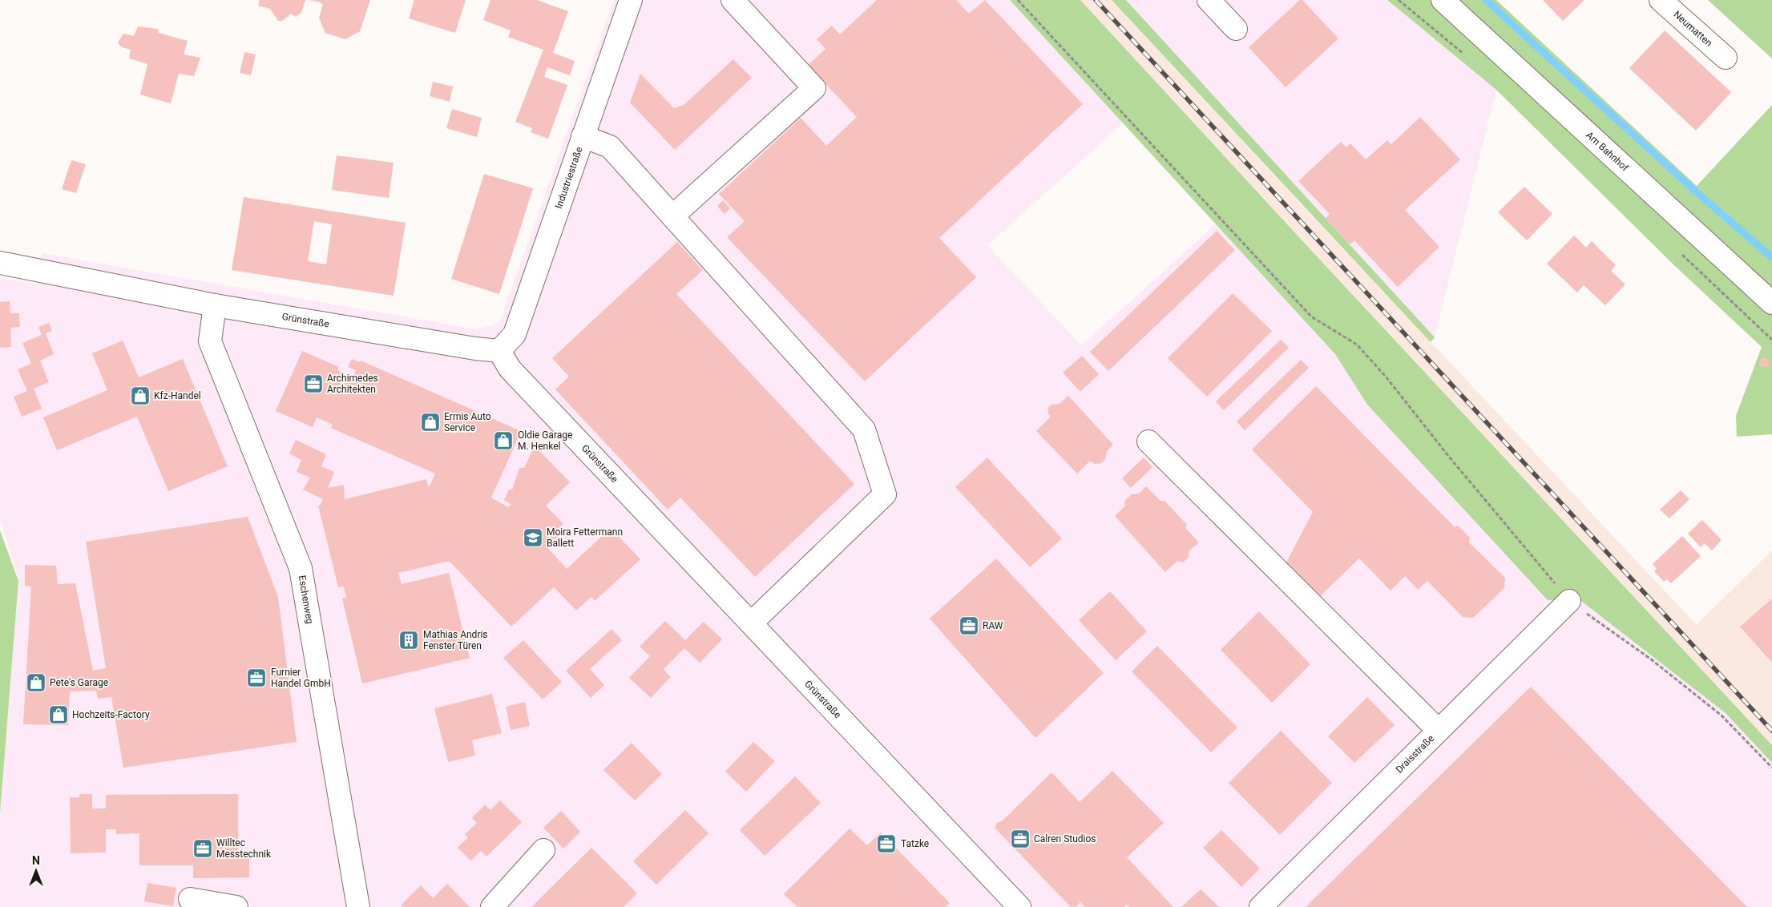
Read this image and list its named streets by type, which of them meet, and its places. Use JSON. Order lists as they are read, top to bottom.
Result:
{
  "streets": {
    "street": [
      "Neumatten",
      "Am Bahnhof",
      "Industriestraße",
      "Grünstraße",
      "Eschenweg",
      "Draisstraße"
    ]
  },
  "crossings": [
    ["Industriestraße", "Grünstraße"],
    ["Grünstraße", "Eschenweg"]
  ],
  "places": {
    "office": [
      "Archimedes Architekten",
      "RAW",
      "Furnier Handel GmbH",
      "Calren Studios",
      "Tatzke",
      "Willtec Messtechnik"
    ],
    "shop": [
      "Kfz-Handel",
      "Ermis Auto Service",
      "Oldie Garage M. Henkel",
      "Pete's Garage",
      "Hochzeits-Factory"
    ],
    "school or university": ["Moira Fettermann Ballett"],
    "building": ["Mathias Andris Fenster Türen"]
  },
  "north": "top"
}
